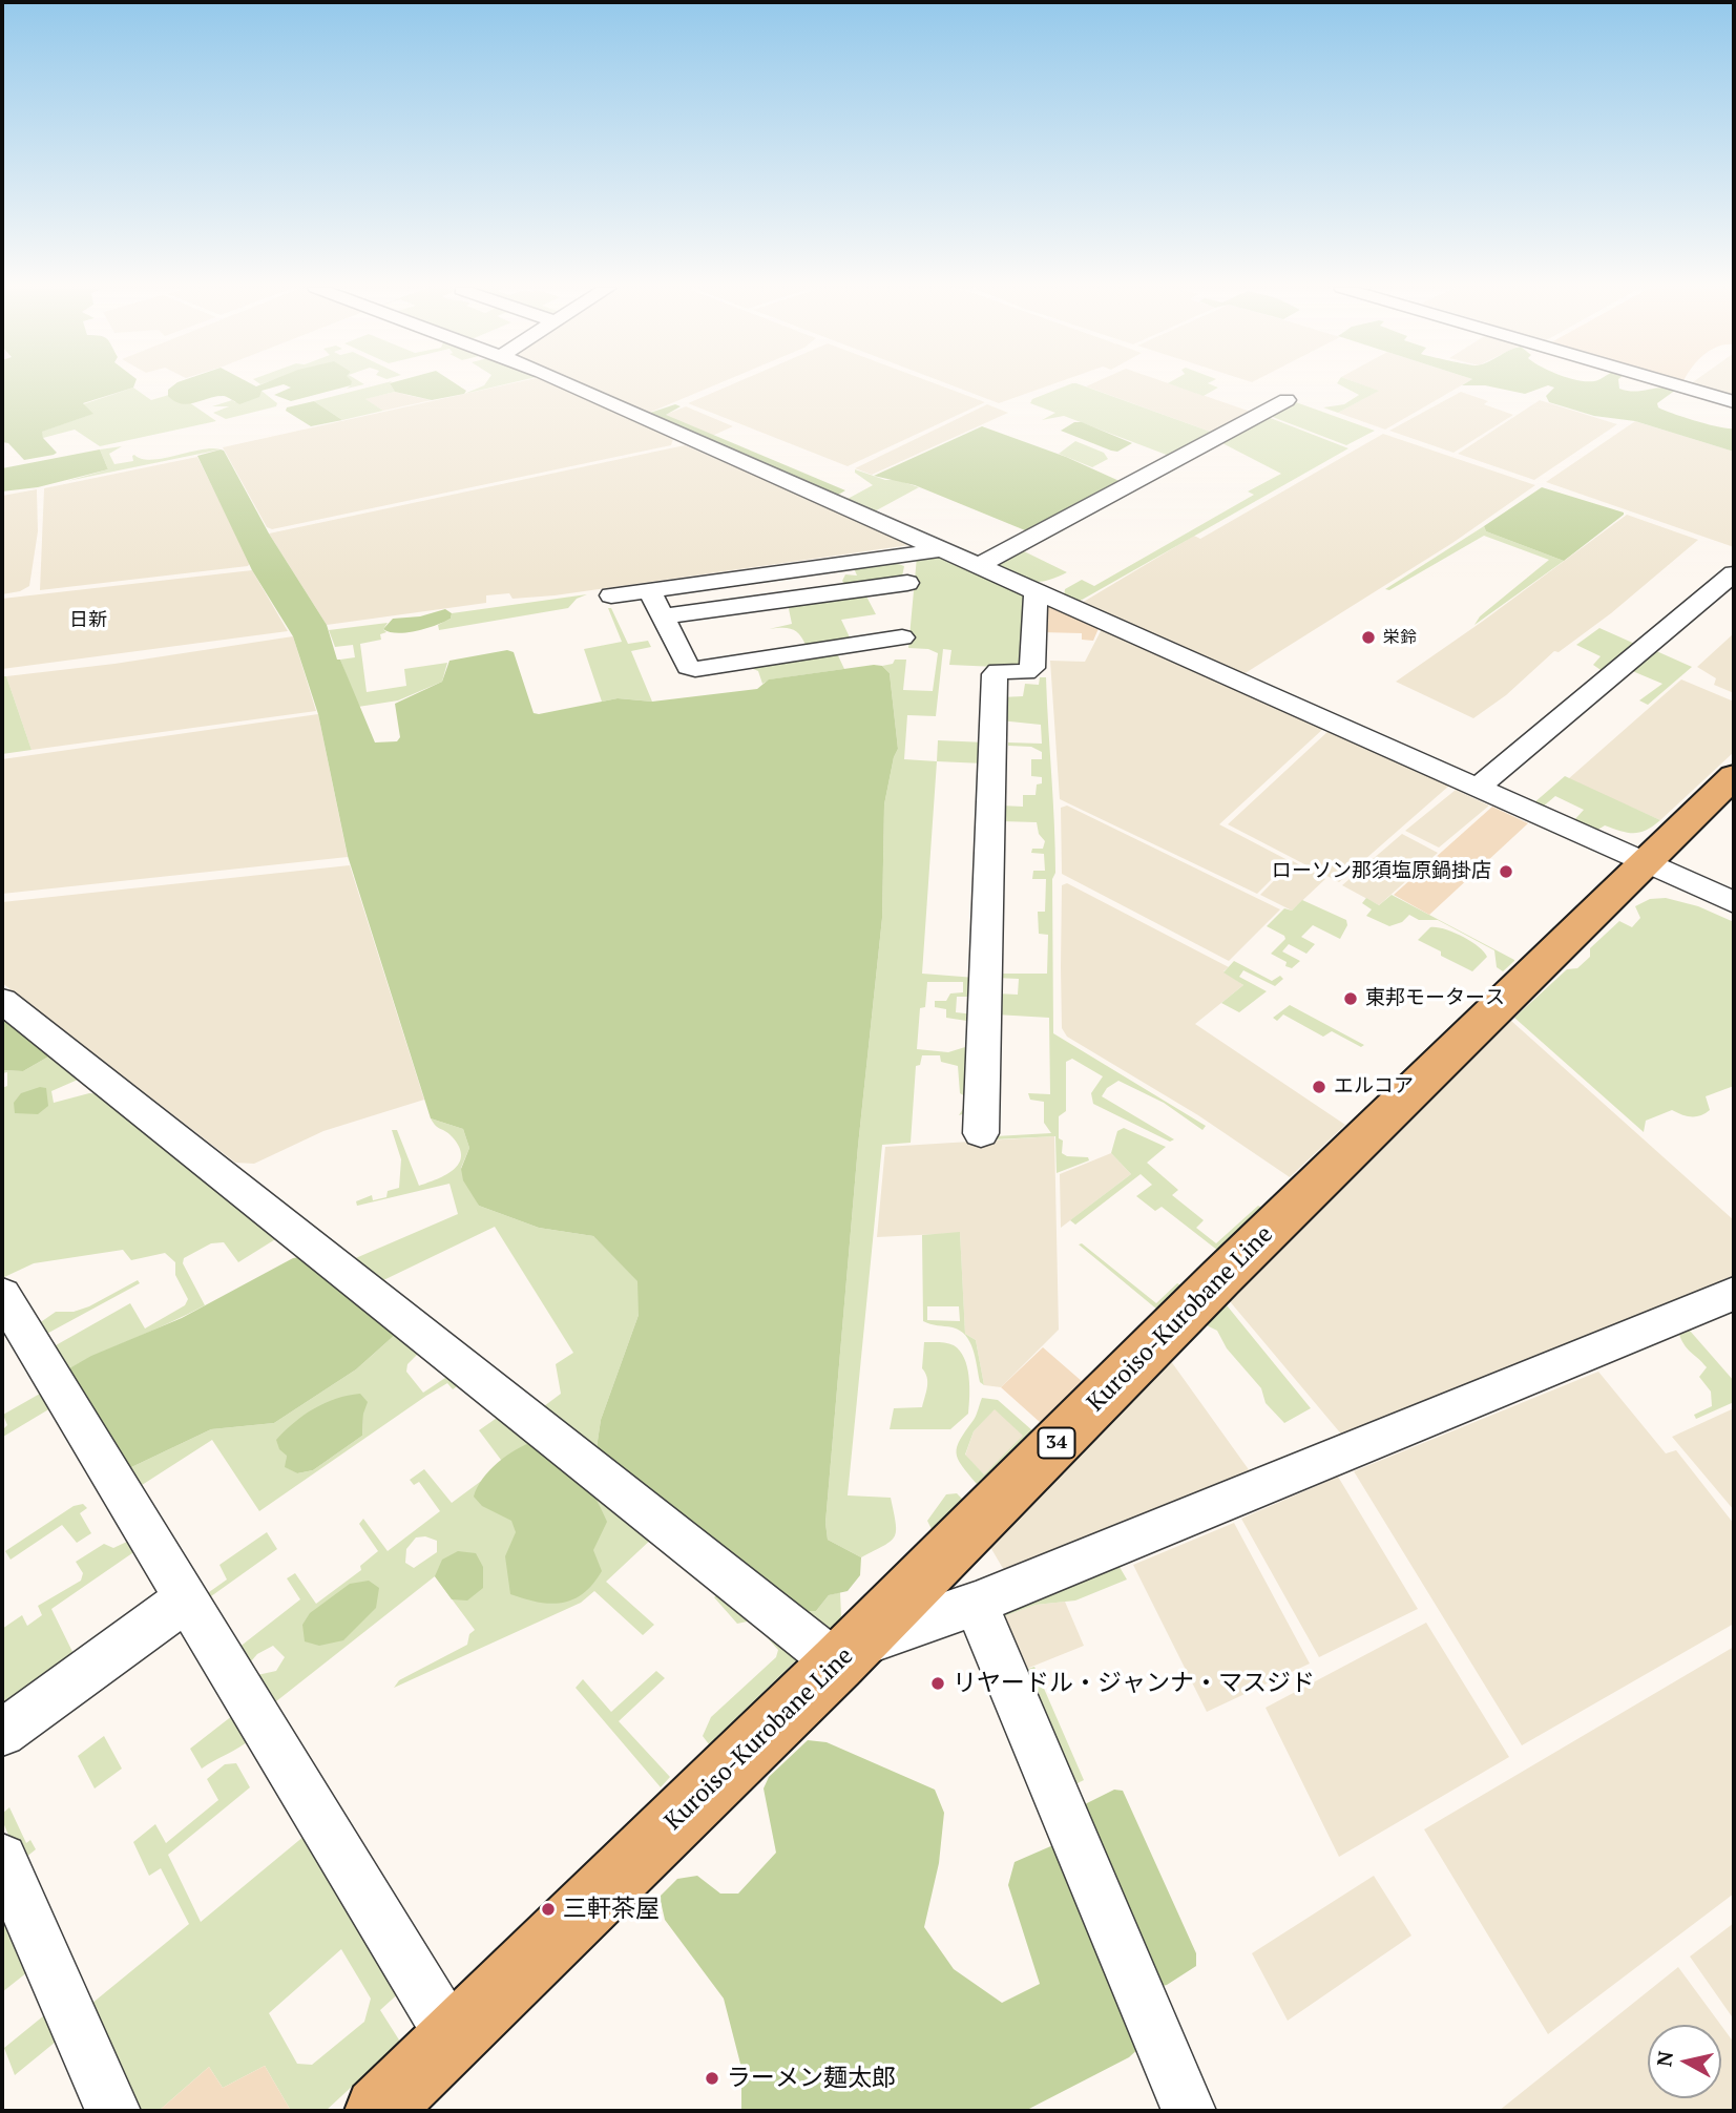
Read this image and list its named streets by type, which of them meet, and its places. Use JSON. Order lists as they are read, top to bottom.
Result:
{
  "streets": {
    "main road": ["Kuroiso-Kurobane Line", "34"]
  },
  "districts": ["日新"],
  "places": [
    "栄鈴",
    "ローソン那須塩原鍋掛店",
    "東邦モータース",
    "エルコア",
    "リヤードル・ジャンナ・マスジド",
    "三軒茶屋",
    "ラーメン麺太郎"
  ],
  "north": "left"
}
